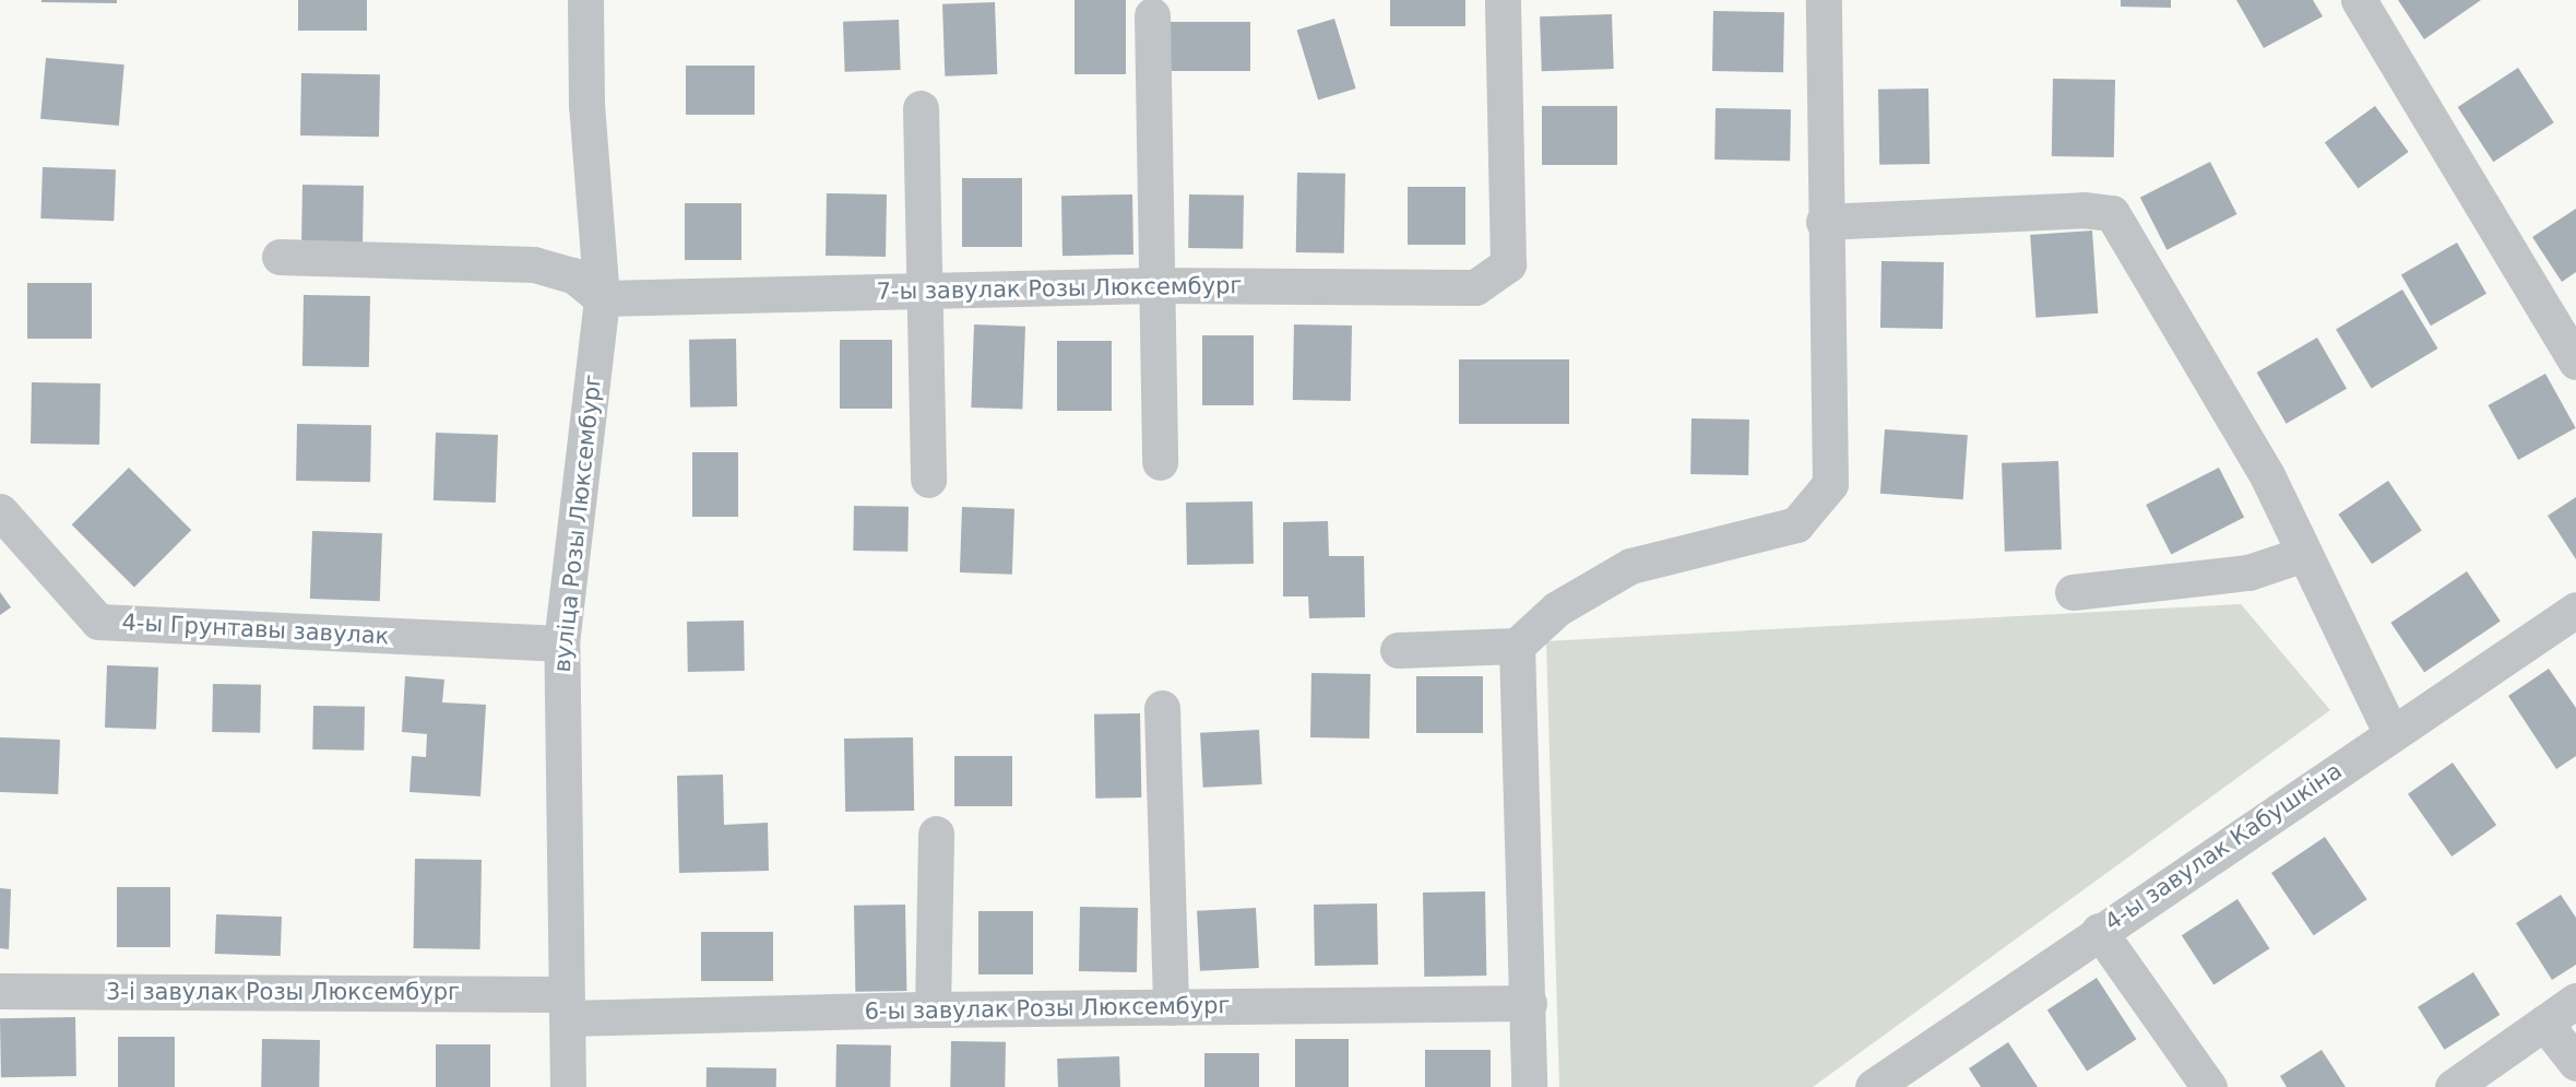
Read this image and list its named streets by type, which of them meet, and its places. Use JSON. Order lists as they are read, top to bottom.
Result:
{
  "streets": {
    "street": [
      "7-ы завулак Розы Люксембург",
      "вуліца Розы Люксембург",
      "4-ы Грунтавы завулак",
      "4-ы завулак Кабушкіна",
      "3-і завулак Розы Люксембург",
      "6-ы завулак Розы Люксембург"
    ]
  },
  "crossings": [
    ["7-ы завулак Розы Люксембург", "вуліца Розы Люксембург"],
    ["вуліца Розы Люксембург", "4-ы Грунтавы завулак"],
    ["вуліца Розы Люксембург", "3-і завулак Розы Люксембург"],
    ["вуліца Розы Люксембург", "6-ы завулак Розы Люксембург"],
    ["3-і завулак Розы Люксембург", "6-ы завулак Розы Люксембург"]
  ]
}
